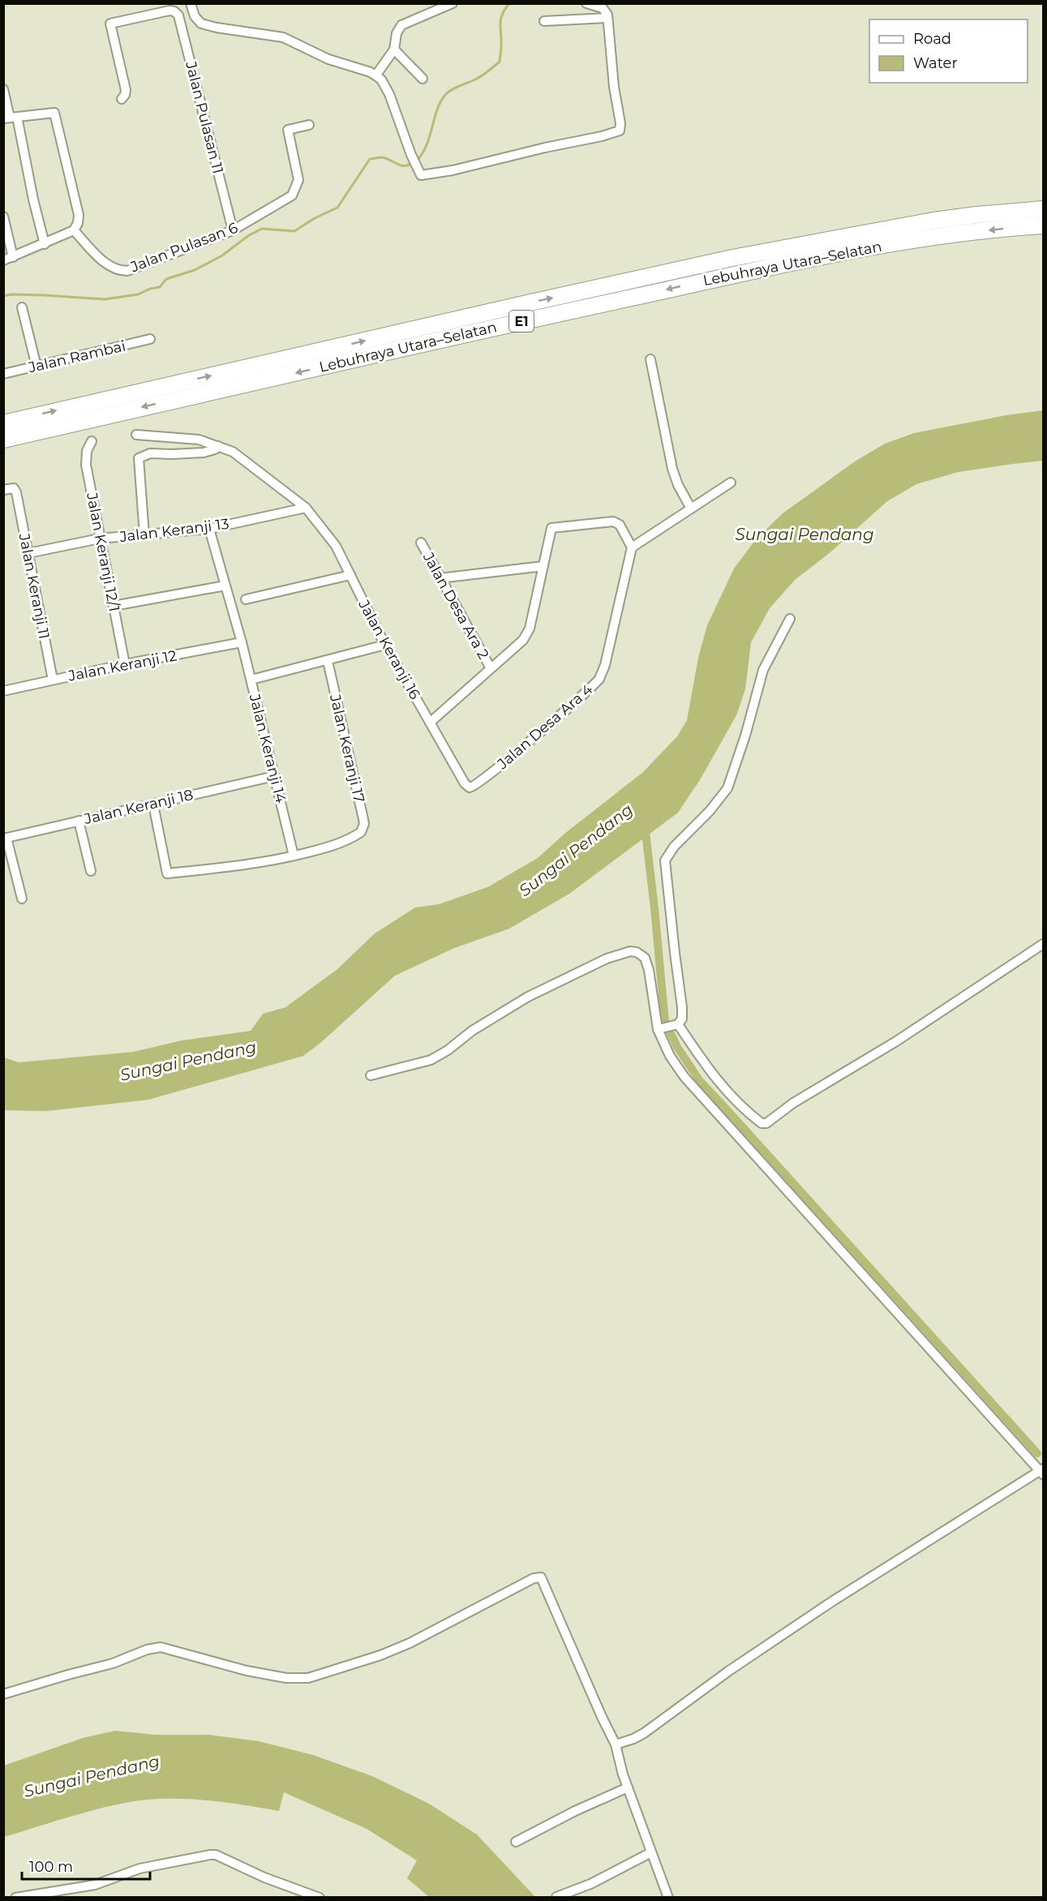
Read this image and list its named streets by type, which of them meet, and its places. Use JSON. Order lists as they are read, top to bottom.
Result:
{
  "streets": {
    "highway": ["Lebuhraya Utara–Selatan", "E1"],
    "street": [
      "Jalan Pulasan 11",
      "Jalan Pulasan 6",
      "Jalan Rambai",
      "Jalan Keranji 13",
      "Jalan Keranji 12/1",
      "Jalan Keranji 11",
      "Jalan Desa Ara 2",
      "Jalan Keranji 16",
      "Jalan Keranji 12",
      "Jalan Desa Ara 4",
      "Jalan Keranji 14",
      "Jalan Keranji 17",
      "Jalan Keranji 18"
    ]
  },
  "crossings": [
    ["Jalan Pulasan 11", "Jalan Pulasan 6"],
    ["Jalan Keranji 13", "Jalan Keranji 12/1"],
    ["Jalan Keranji 13", "Jalan Keranji 11"],
    ["Jalan Keranji 13", "Jalan Keranji 16"],
    ["Jalan Keranji 13", "Jalan Keranji 14"],
    ["Jalan Keranji 12/1", "Jalan Keranji 12"],
    ["Jalan Keranji 11", "Jalan Keranji 12"],
    ["Jalan Keranji 16", "Jalan Desa Ara 4"],
    ["Jalan Keranji 12", "Jalan Keranji 14"],
    ["Jalan Keranji 14", "Jalan Keranji 17"],
    ["Jalan Keranji 14", "Jalan Keranji 18"]
  ],
  "water": ["Sungai Pendang"],
  "legend": ["Road", "Water"],
  "scale_bar": "100 m"
}
